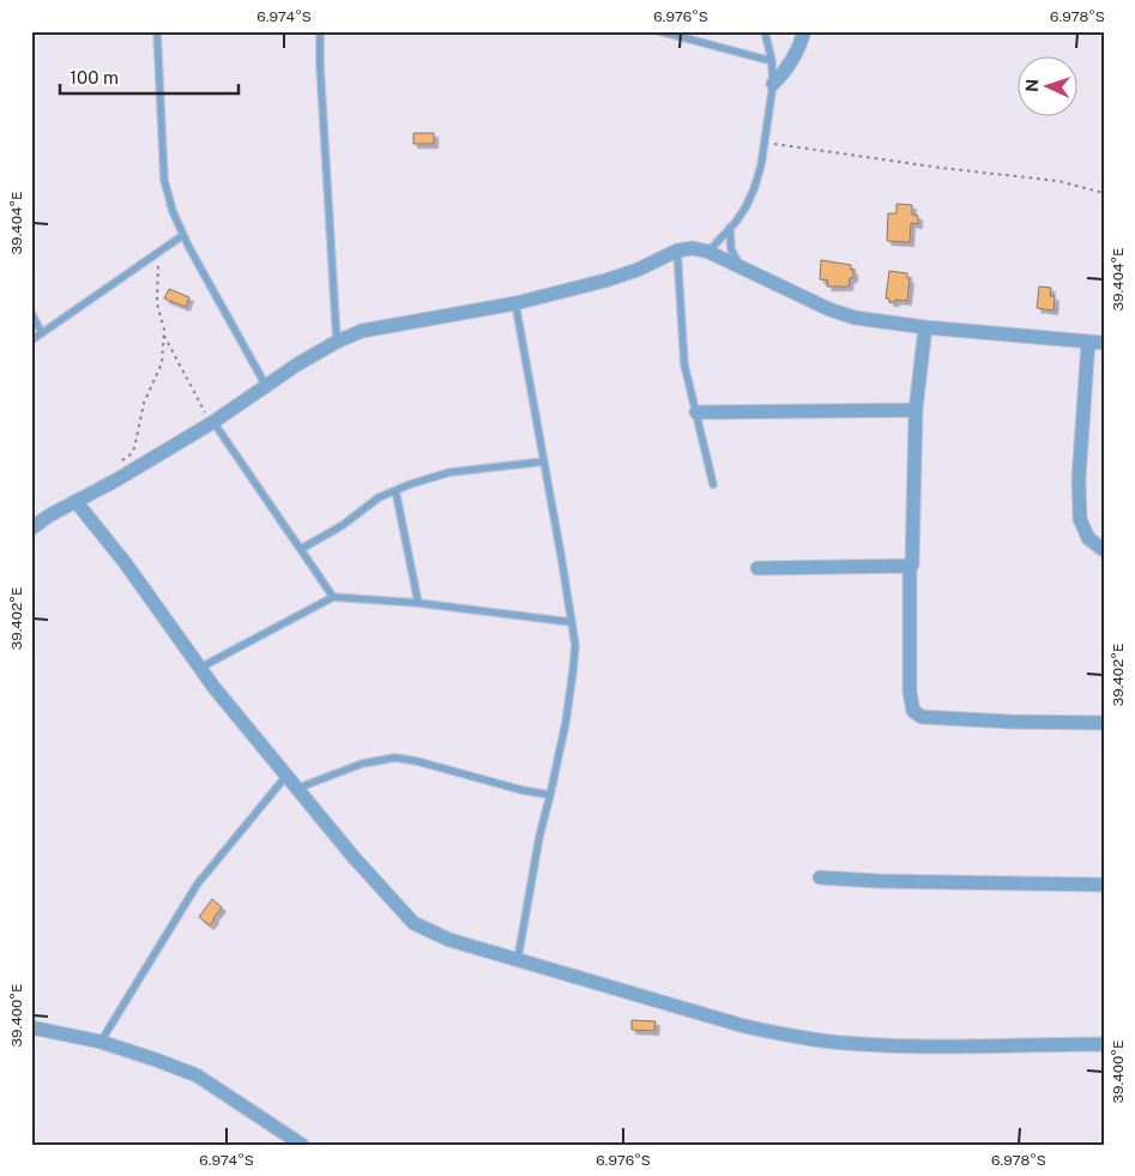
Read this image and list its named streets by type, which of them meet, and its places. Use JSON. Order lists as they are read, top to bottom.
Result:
{
  "scale_bar": "100 m",
  "north": "left",
  "coordinates": [
    "6.974°S",
    "6.976°S",
    "6.978°S",
    "39.404°E",
    "39.402°E",
    "39.400°E"
  ]
}
